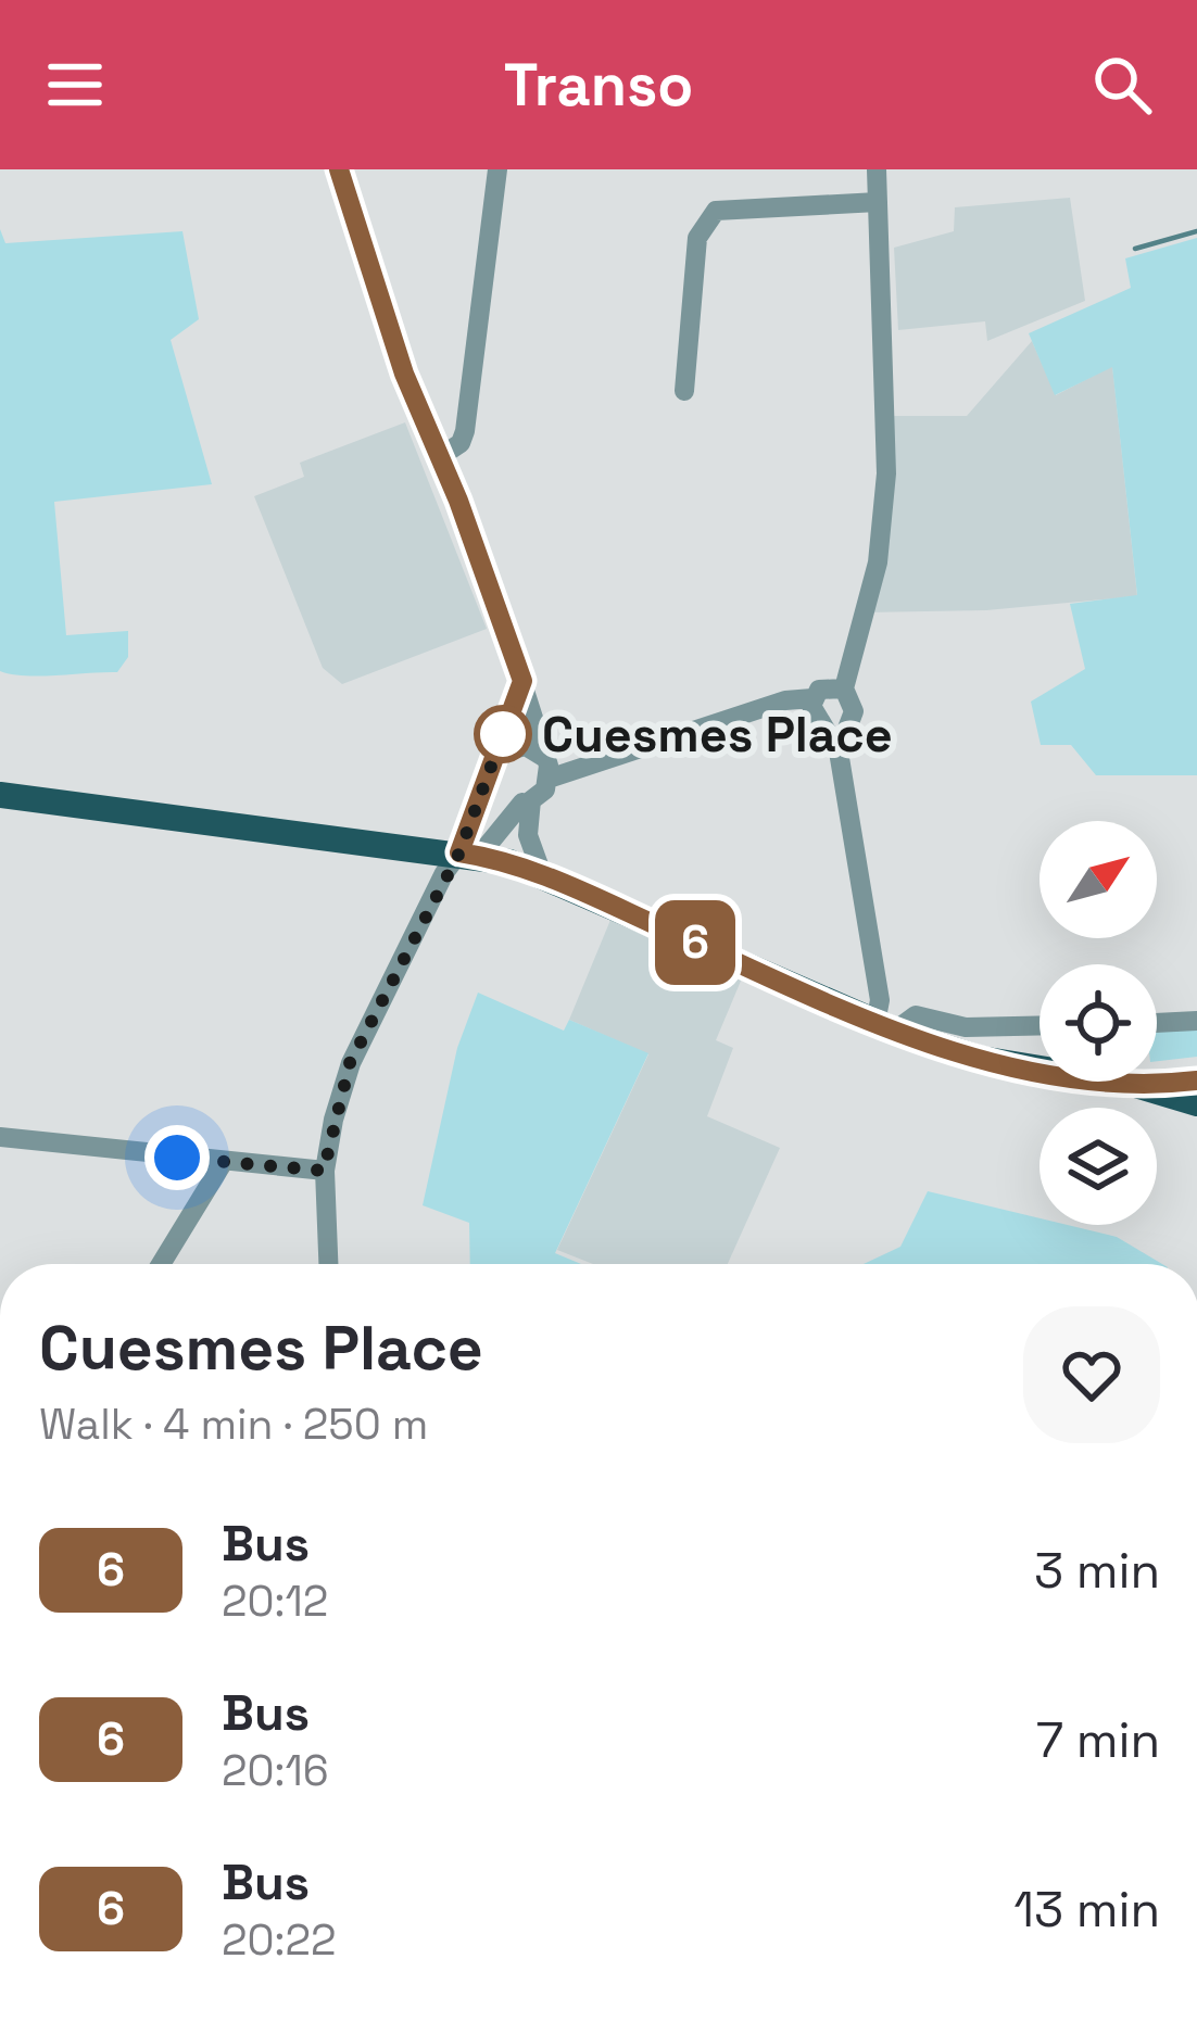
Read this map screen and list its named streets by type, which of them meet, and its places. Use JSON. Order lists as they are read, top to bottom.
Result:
{
  "places": ["Cuesmes Place"],
  "lines": ["bus line 6"],
  "north": "top right",
  "page": {
    "header": "Transo",
    "on_map": "6",
    "heading": ["Cuesmes Place", "Walk · 4 min · 250 m"],
    "list": [
      {
        "mark": "6",
        "name": "Bus",
        "note": "20:12",
        "value": "3 min"
      },
      {
        "mark": "6",
        "name": "Bus",
        "note": "20:16",
        "value": "7 min"
      },
      {
        "mark": "6",
        "name": "Bus",
        "note": "20:22",
        "value": "13 min"
      }
    ]
  }
}
